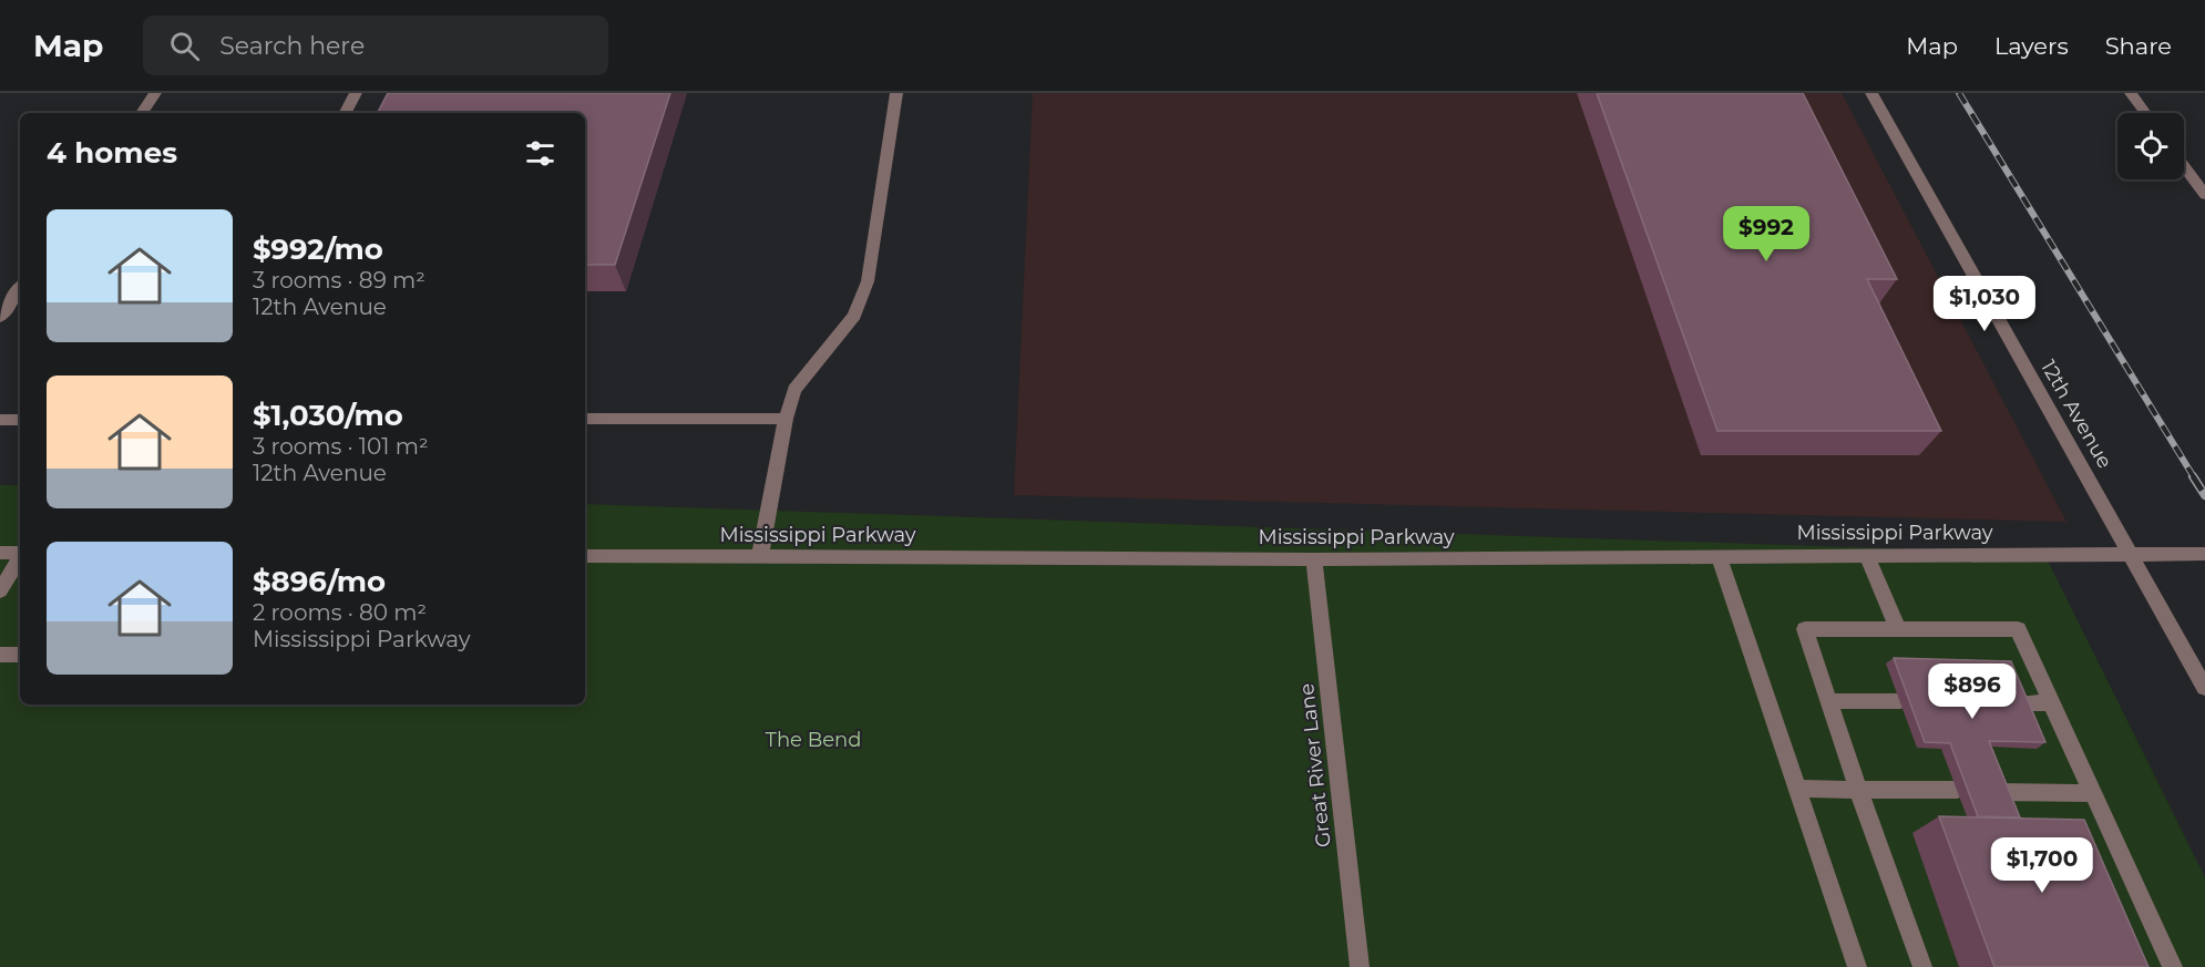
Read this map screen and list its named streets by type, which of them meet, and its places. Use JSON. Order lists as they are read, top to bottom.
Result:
{
  "streets": {
    "street": ["12th Avenue", "Mississippi Parkway", "Great River Lane"]
  },
  "crossings": [
    ["12th Avenue", "Mississippi Parkway"],
    ["Mississippi Parkway", "Great River Lane"]
  ],
  "parks": ["The Bend"],
  "page": {
    "header": "Map",
    "search": "Search here",
    "nav": ["Map", "Layers", "Share"],
    "heading": "4 homes",
    "list": [
      {
        "name": "$992/mo",
        "note": "3 rooms · 89 m² · 12th Avenue"
      },
      {
        "name": "$1,030/mo",
        "note": "3 rooms · 101 m² · 12th Avenue"
      },
      {
        "name": "$896/mo",
        "note": "2 rooms · 80 m² · Mississippi Parkway"
      }
    ],
    "price": [
      "$992",
      "$1,030",
      "$896",
      "$1,700"
    ]
  }
}
